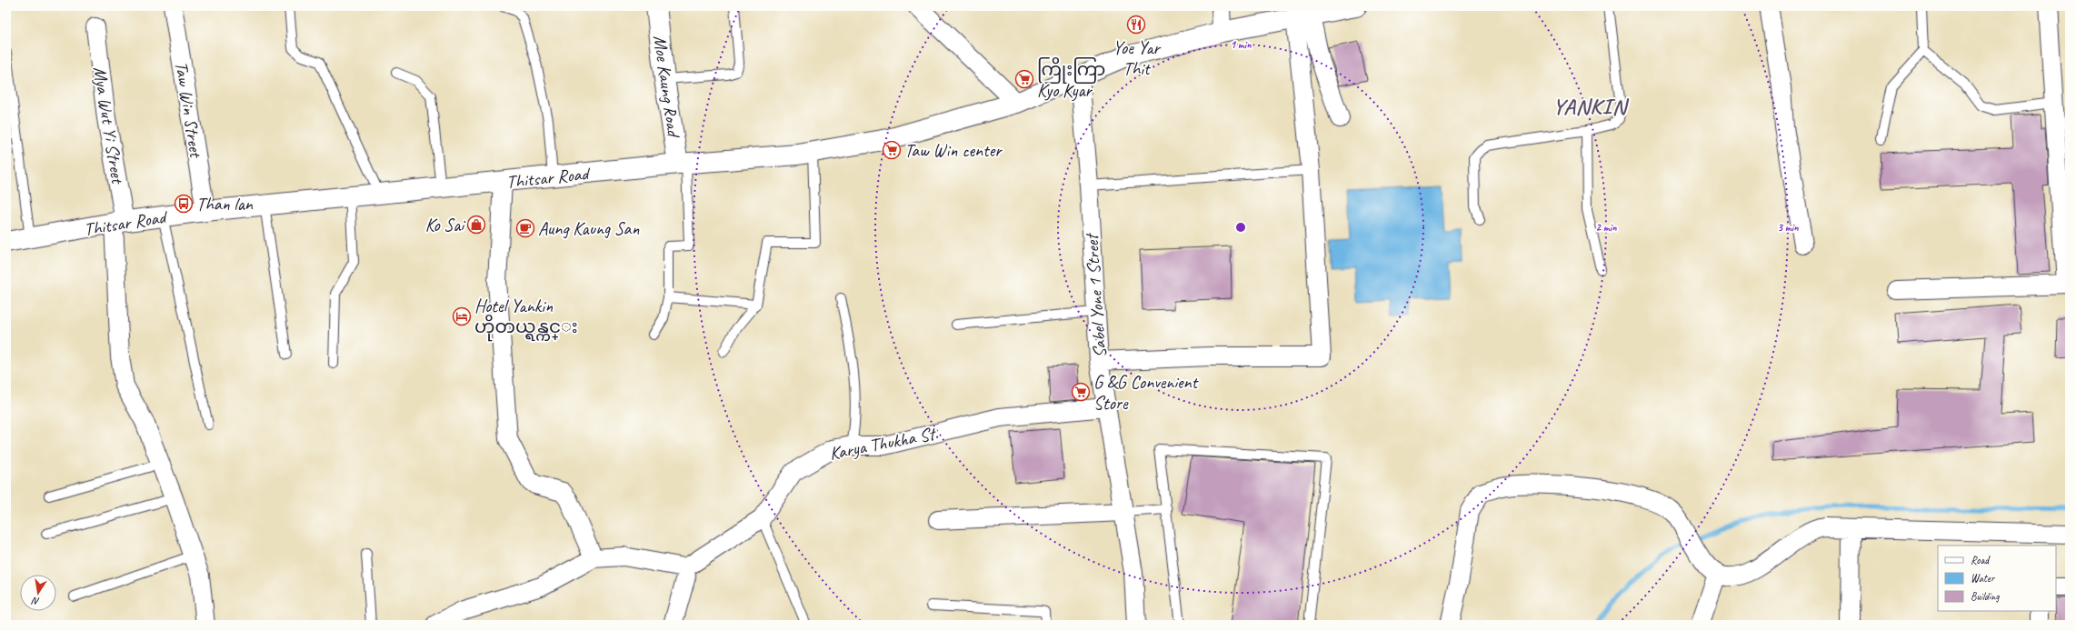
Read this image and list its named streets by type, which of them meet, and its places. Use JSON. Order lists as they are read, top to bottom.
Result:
{
  "streets": {
    "main road": ["Moe Kaung Road", "Thitsar Road"],
    "street": [
      "Taw Win Street",
      "Mya Wut Yi Street",
      "Sabel Yone 1 Street",
      "Karya Thukha St."
    ]
  },
  "crossings": [
    ["Moe Kaung Road", "Thitsar Road"],
    ["Taw Win Street", "Thitsar Road"],
    ["Mya Wut Yi Street", "Thitsar Road"],
    ["Thitsar Road", "Sabel Yone 1 Street"],
    ["Sabel Yone 1 Street", "Karya Thukha St."]
  ],
  "districts": ["YANKIN"],
  "places": {
    "restaurant": ["Yoe Yar Thit"],
    "supermarket": ["ကြိုးကြာ Kyo Kyar", "Taw Win center", "G &G Convenient Store"],
    "bus stop": ["Than lan"],
    "shop": ["Ko Sai"],
    "cafe": ["Aung Kaung San"],
    "hotel": ["Hotel Yankin ဟိုတယ္ရန္ကင္း"]
  },
  "legend": ["Road", "Water", "Building"],
  "north": "bottom",
  "rings": ["1 min", "2 min", "3 min"]
}
